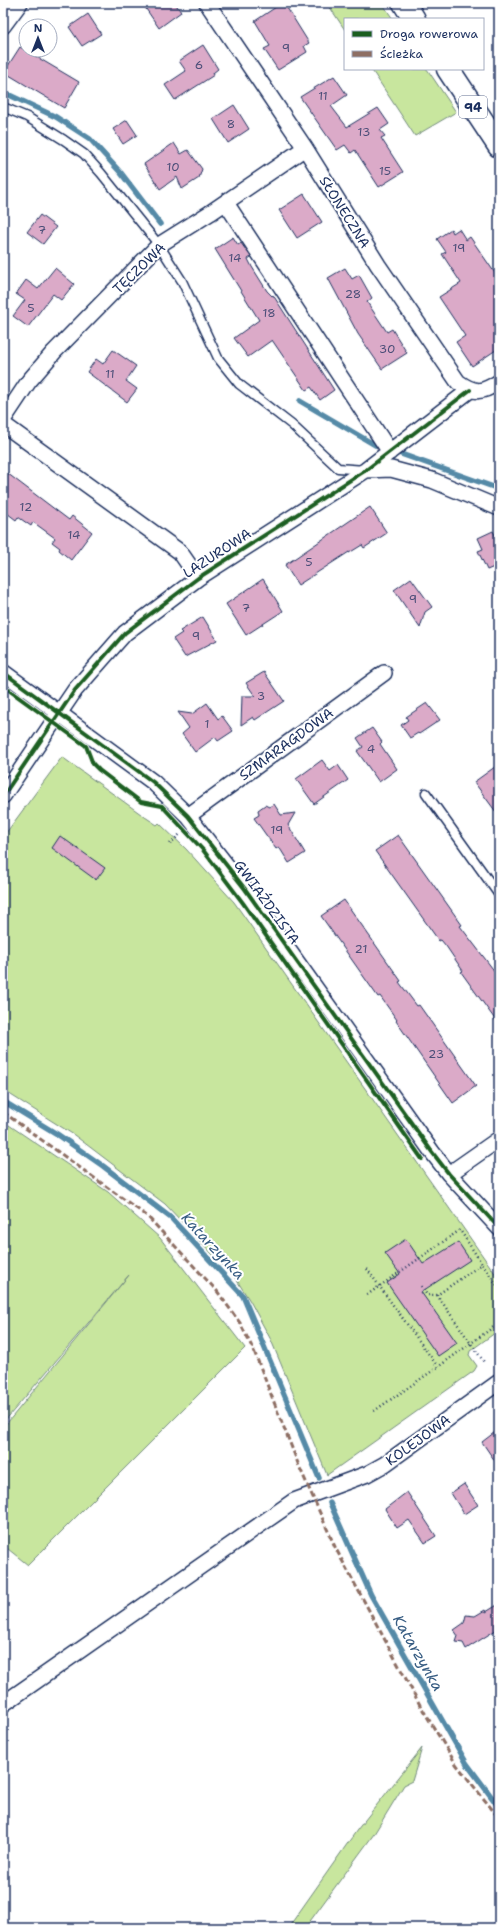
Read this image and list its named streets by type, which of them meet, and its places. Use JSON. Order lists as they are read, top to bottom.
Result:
{
  "streets": {
    "main road": ["94"],
    "street": [
      "SŁONECZNA",
      "TĘCZOWA",
      "LAZUROWA",
      "SZMARAGDOWA",
      "GWIAŹDZISTA",
      "KOLEJOWA"
    ]
  },
  "crossings": [
    ["SŁONECZNA", "TĘCZOWA"],
    ["SŁONECZNA", "LAZUROWA"],
    ["LAZUROWA", "GWIAŹDZISTA"],
    ["SZMARAGDOWA", "GWIAŹDZISTA"]
  ],
  "water": ["Katarzynka"],
  "house_numbers": [
    "9",
    "6",
    "11",
    "8",
    "13",
    "10",
    "15",
    "7",
    "19",
    "14",
    "28",
    "5",
    "18",
    "30",
    "11",
    "12",
    "14",
    "5",
    "9",
    "7",
    "9",
    "3",
    "1",
    "4",
    "19",
    "21",
    "23"
  ],
  "legend": ["Droga rowerowa", "Ścieżka"],
  "north": "top"
}
